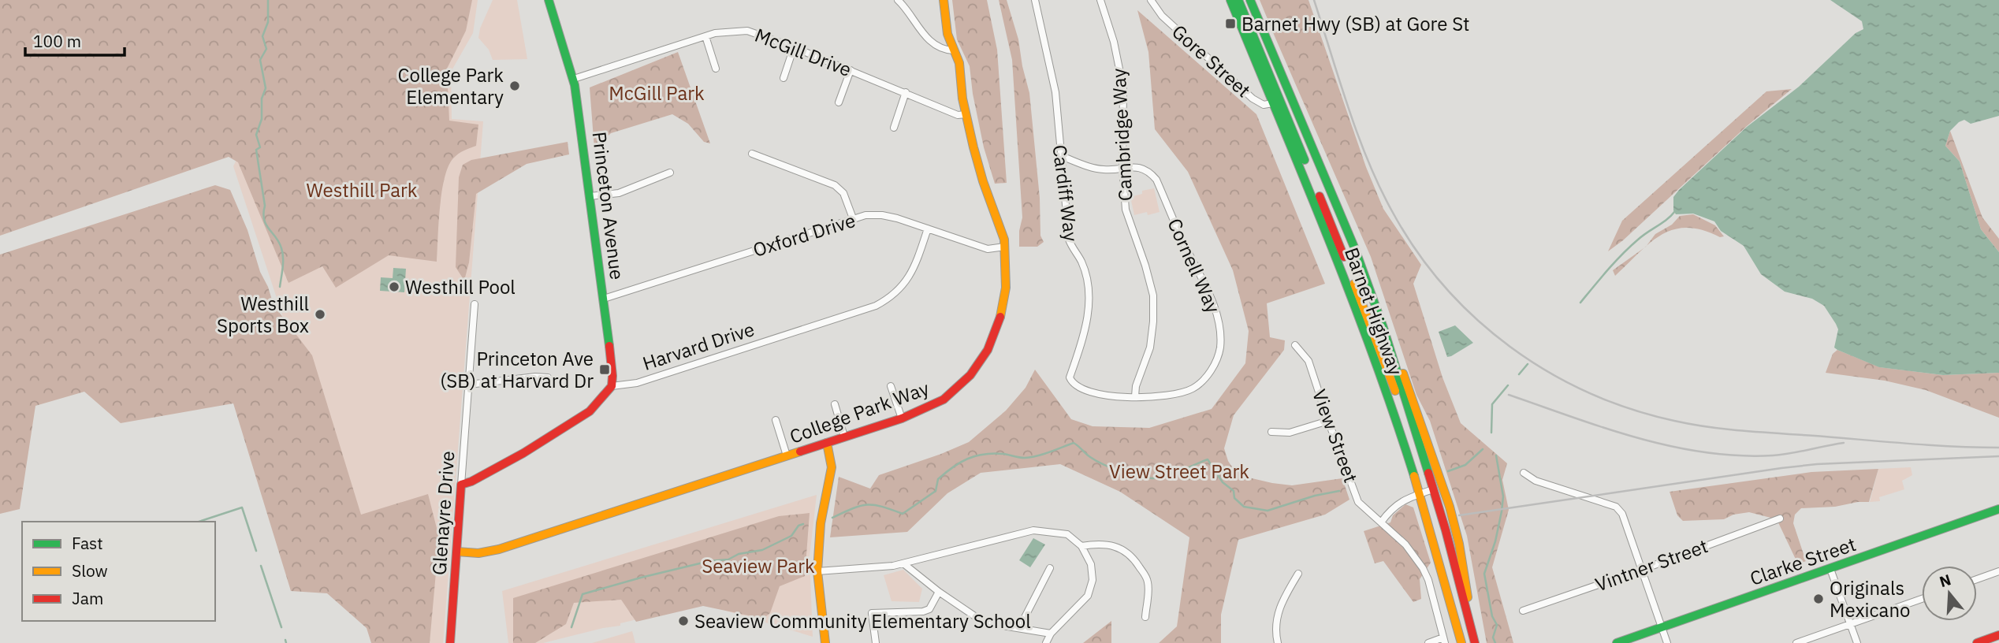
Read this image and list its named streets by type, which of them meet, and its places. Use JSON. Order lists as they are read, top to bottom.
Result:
{
  "streets": {
    "main road": [
      "Princeton Avenue",
      "Barnet Highway",
      "College Park Way",
      "Glenayre Drive",
      "Clarke Street"
    ],
    "street": [
      "McGill Drive",
      "Gore Street",
      "Cambridge Way",
      "Cardiff Way",
      "Oxford Drive",
      "Cornell Way",
      "Harvard Drive",
      "View Street",
      "Vintner Street"
    ]
  },
  "crossings": [
    ["McGill Drive", "Princeton Avenue"],
    ["McGill Drive", "College Park Way"],
    ["Gore Street", "Barnet Highway"],
    ["Cambridge Way", "Cardiff Way"],
    ["Cambridge Way", "Cornell Way"],
    ["Cardiff Way", "Cornell Way"],
    ["Princeton Avenue", "Oxford Drive"],
    ["Princeton Avenue", "Harvard Drive"],
    ["Oxford Drive", "Harvard Drive"],
    ["Oxford Drive", "College Park Way"],
    ["College Park Way", "Glenayre Drive"]
  ],
  "parks": [
    "McGill Park",
    "Westhill Park",
    "View Street Park",
    "Seaview Park"
  ],
  "places": {
    "transit": ["Barnet Hwy (SB) at Gore St", "Princeton Ave (SB) at Harvard Dr"],
    "other": [
      "College Park Elementary",
      "Westhill Pool",
      "Westhill Sports Box",
      "Originals Mexicano",
      "Seaview Community Elementary School"
    ]
  },
  "legend": ["Fast", "Slow", "Jam"],
  "scale_bar": "100 m",
  "north": "top"
}
